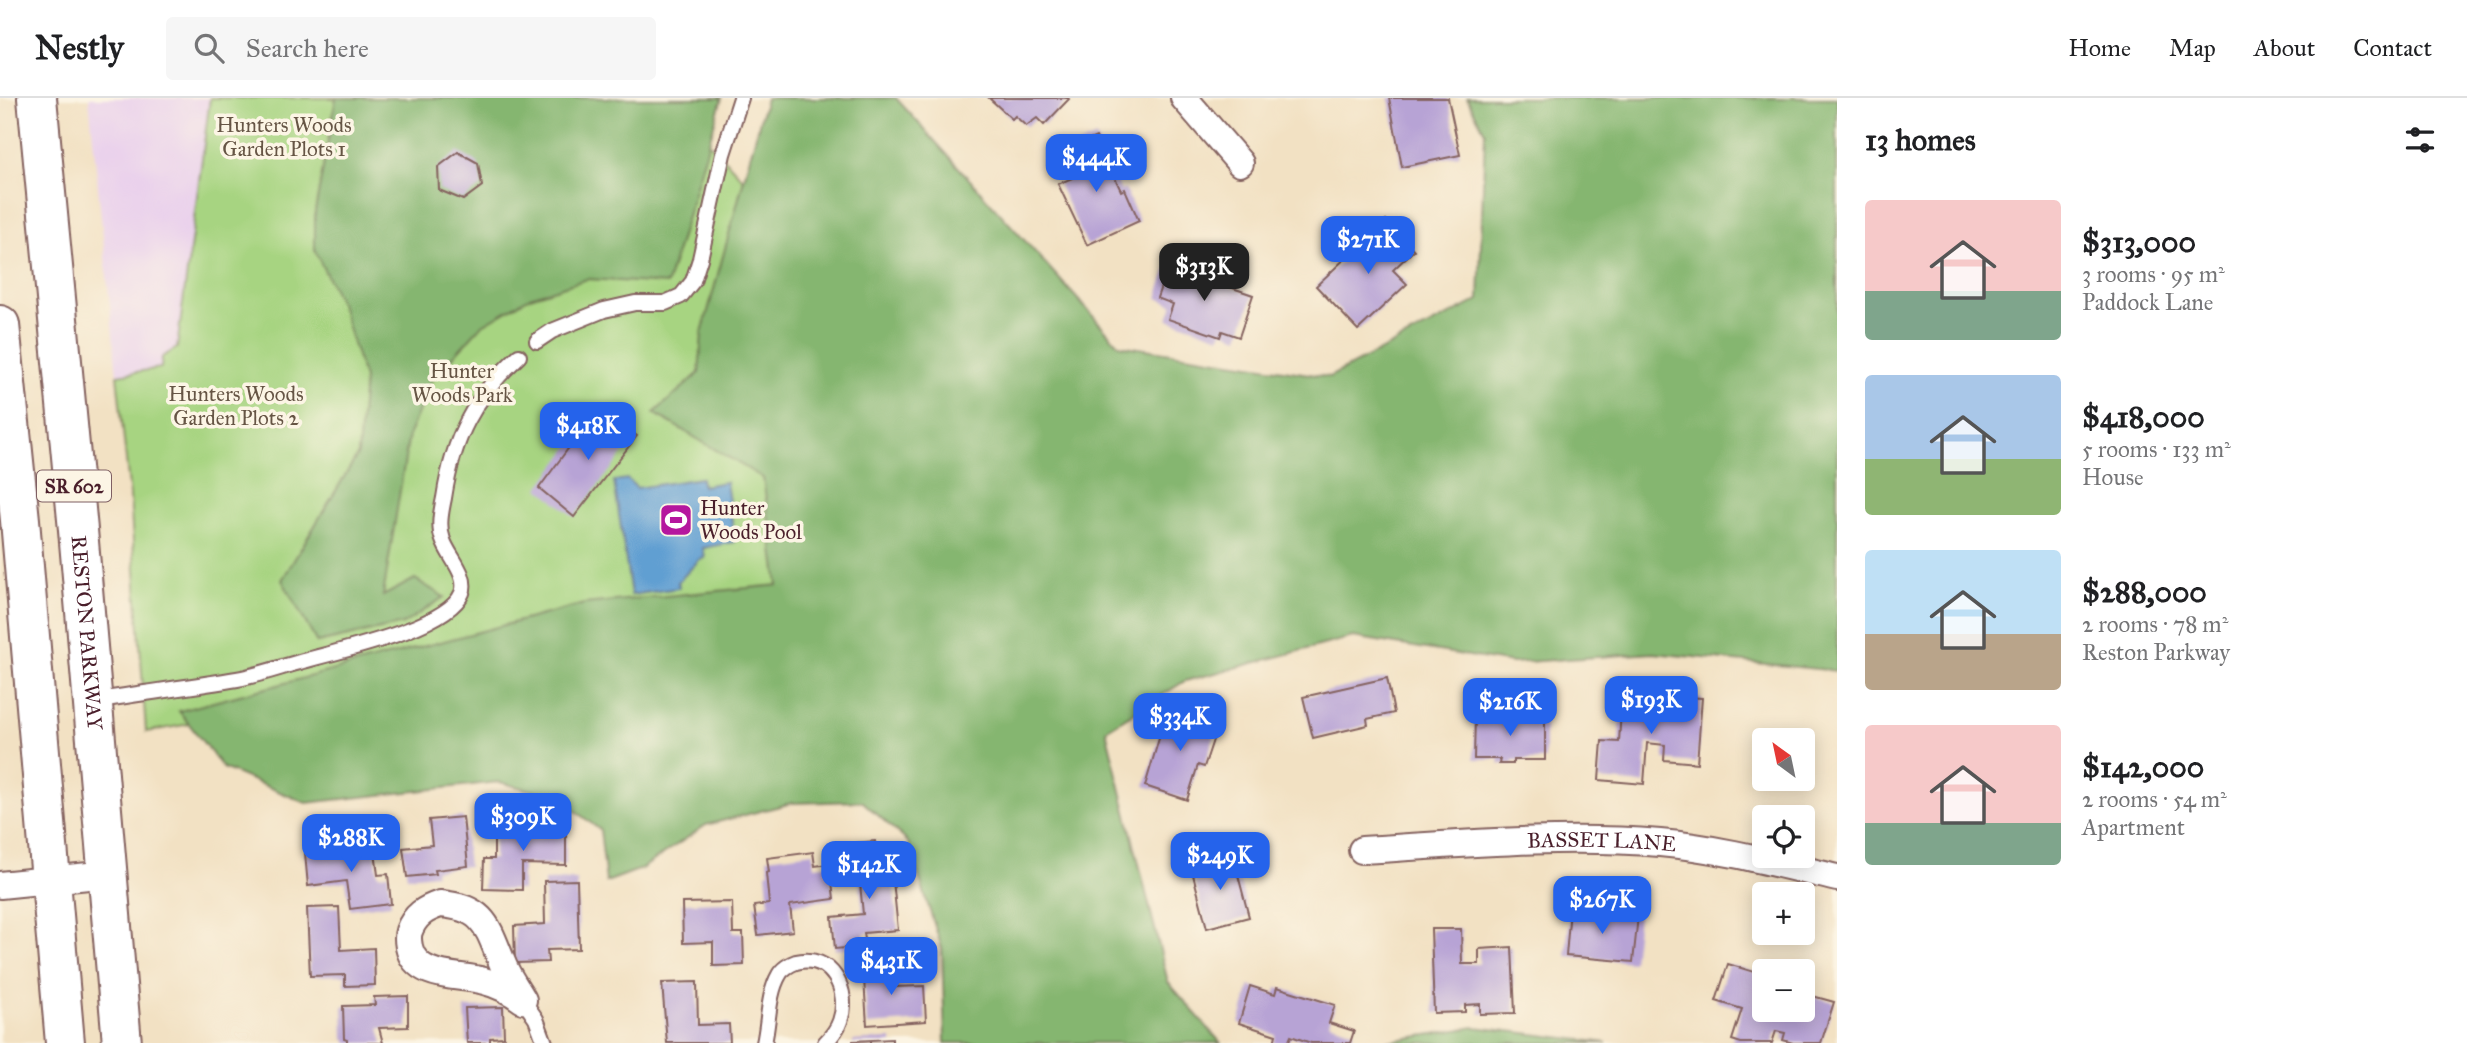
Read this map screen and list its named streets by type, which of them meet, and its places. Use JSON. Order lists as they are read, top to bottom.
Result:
{
  "streets": {
    "main road": ["SR 602", "RESTON PARKWAY"],
    "street": ["BASSET LANE"]
  },
  "parks": ["Hunters Woods Garden Plots 1", "Hunter Woods Park", "Hunters Woods Garden Plots 2"],
  "places": {
    "sports": ["Hunter Woods Pool"]
  },
  "north": "top left",
  "page": {
    "header": "Nestly",
    "search": "Search here",
    "nav": [
      "Home",
      "Map",
      "About",
      "Contact"
    ],
    "heading": "13 homes",
    "price": [
      "$444K",
      "$271K",
      "$313K",
      "$418K",
      "$193K",
      "$216K",
      "$334K",
      "$309K",
      "$288K",
      "$249K",
      "$142K",
      "$267K",
      "$431K"
    ],
    "list": [
      {
        "name": "$313,000",
        "note": "3 rooms · 95 m² · Paddock Lane"
      },
      {
        "name": "$418,000",
        "note": "5 rooms · 133 m² · House"
      },
      {
        "name": "$288,000",
        "note": "2 rooms · 78 m² · Reston Parkway"
      },
      {
        "name": "$142,000",
        "note": "2 rooms · 54 m² · Apartment"
      }
    ],
    "map_buttons": ["+", "−"]
  }
}
